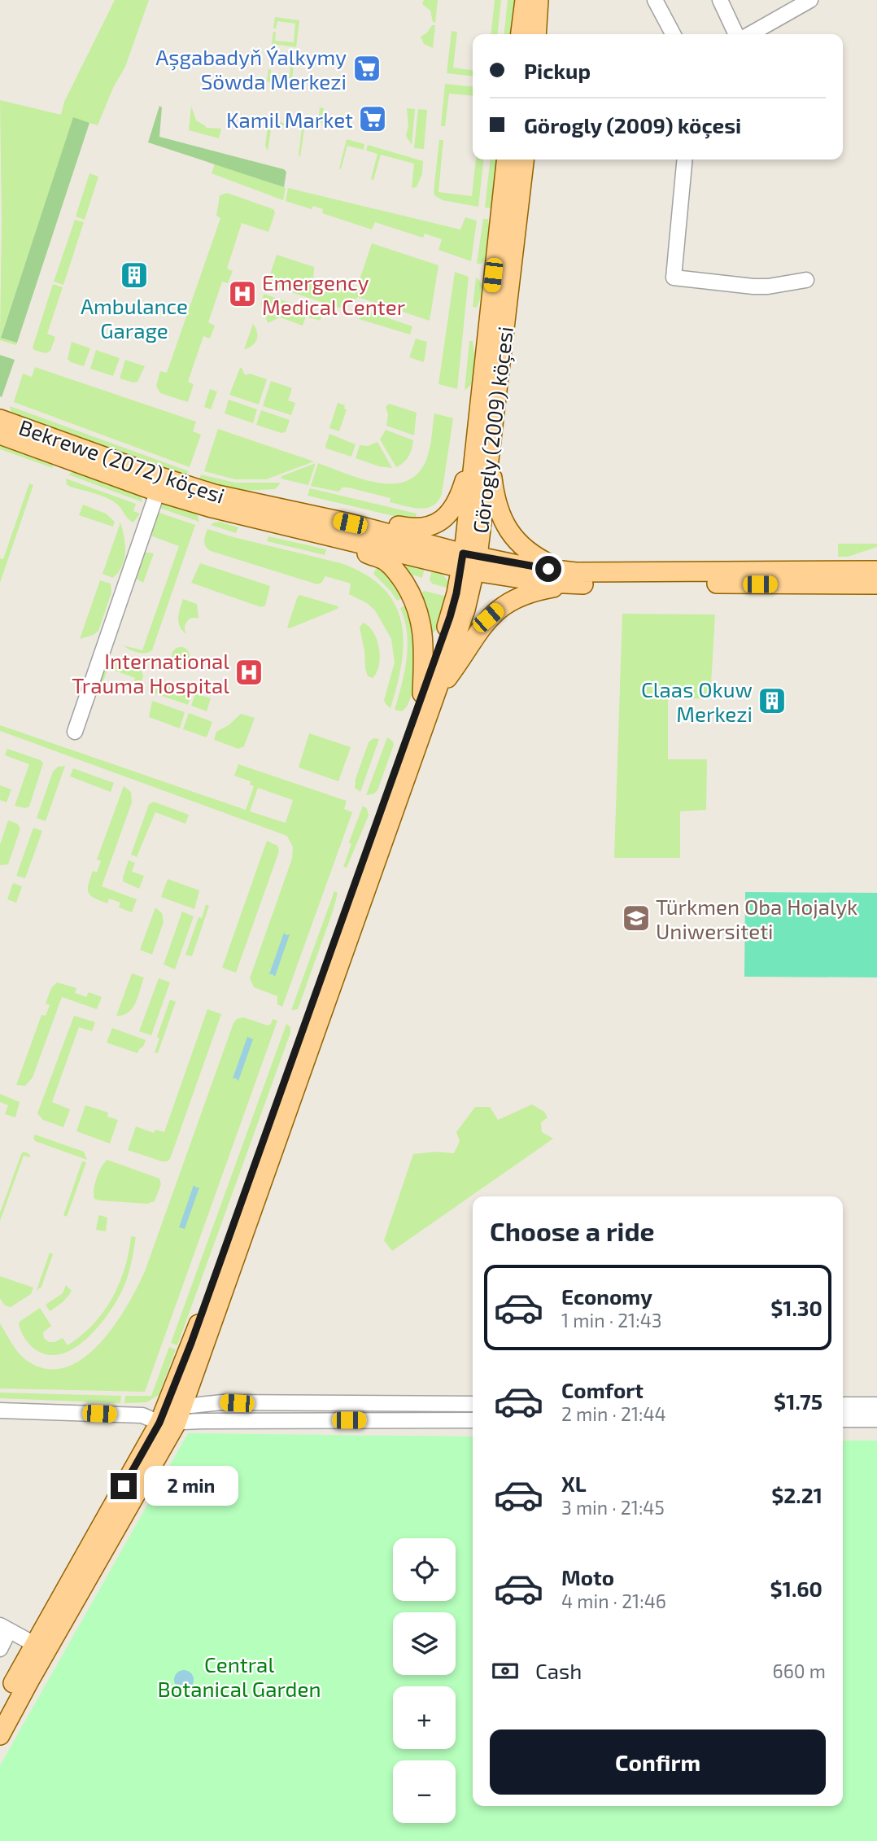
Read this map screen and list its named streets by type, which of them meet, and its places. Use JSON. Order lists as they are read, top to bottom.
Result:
{
  "streets": {
    "main road": ["Görogly (2009) köçesi", "Bekrewe (2072) köçesi"]
  },
  "crossings": [
    ["Görogly (2009) köçesi", "Bekrewe (2072) köçesi"]
  ],
  "parks": ["Central Botanical Garden"],
  "places": {
    "supermarket": ["Aşgabadyň Ýalkymy Söwda Merkezi", "Kamil Market"],
    "building": ["Ambulance Garage", "Claas Okuw Merkezi"],
    "hospital": ["Emergency Medical Center", "International Trauma Hospital"],
    "school or university": ["Türkmen Oba Hojalyk Uniwersiteti"]
  },
  "page": {
    "banner": ["Pickup", "Görogly (2009) köçesi"],
    "heading": "Choose a ride",
    "list": [
      {
        "name": "Economy",
        "note": "1 min · 21:43",
        "value": "$1.30"
      },
      {
        "name": "Comfort",
        "note": "2 min · 21:44",
        "value": "$1.75"
      },
      {
        "name": "XL",
        "note": "3 min · 21:45",
        "value": "$2.21"
      },
      {
        "name": "Moto",
        "note": "4 min · 21:46",
        "value": "$1.60"
      }
    ],
    "bubble": "2 min",
    "map_buttons": ["+", "−"],
    "pay": ["Cash", "660 m"],
    "buttons": "Confirm"
  }
}
